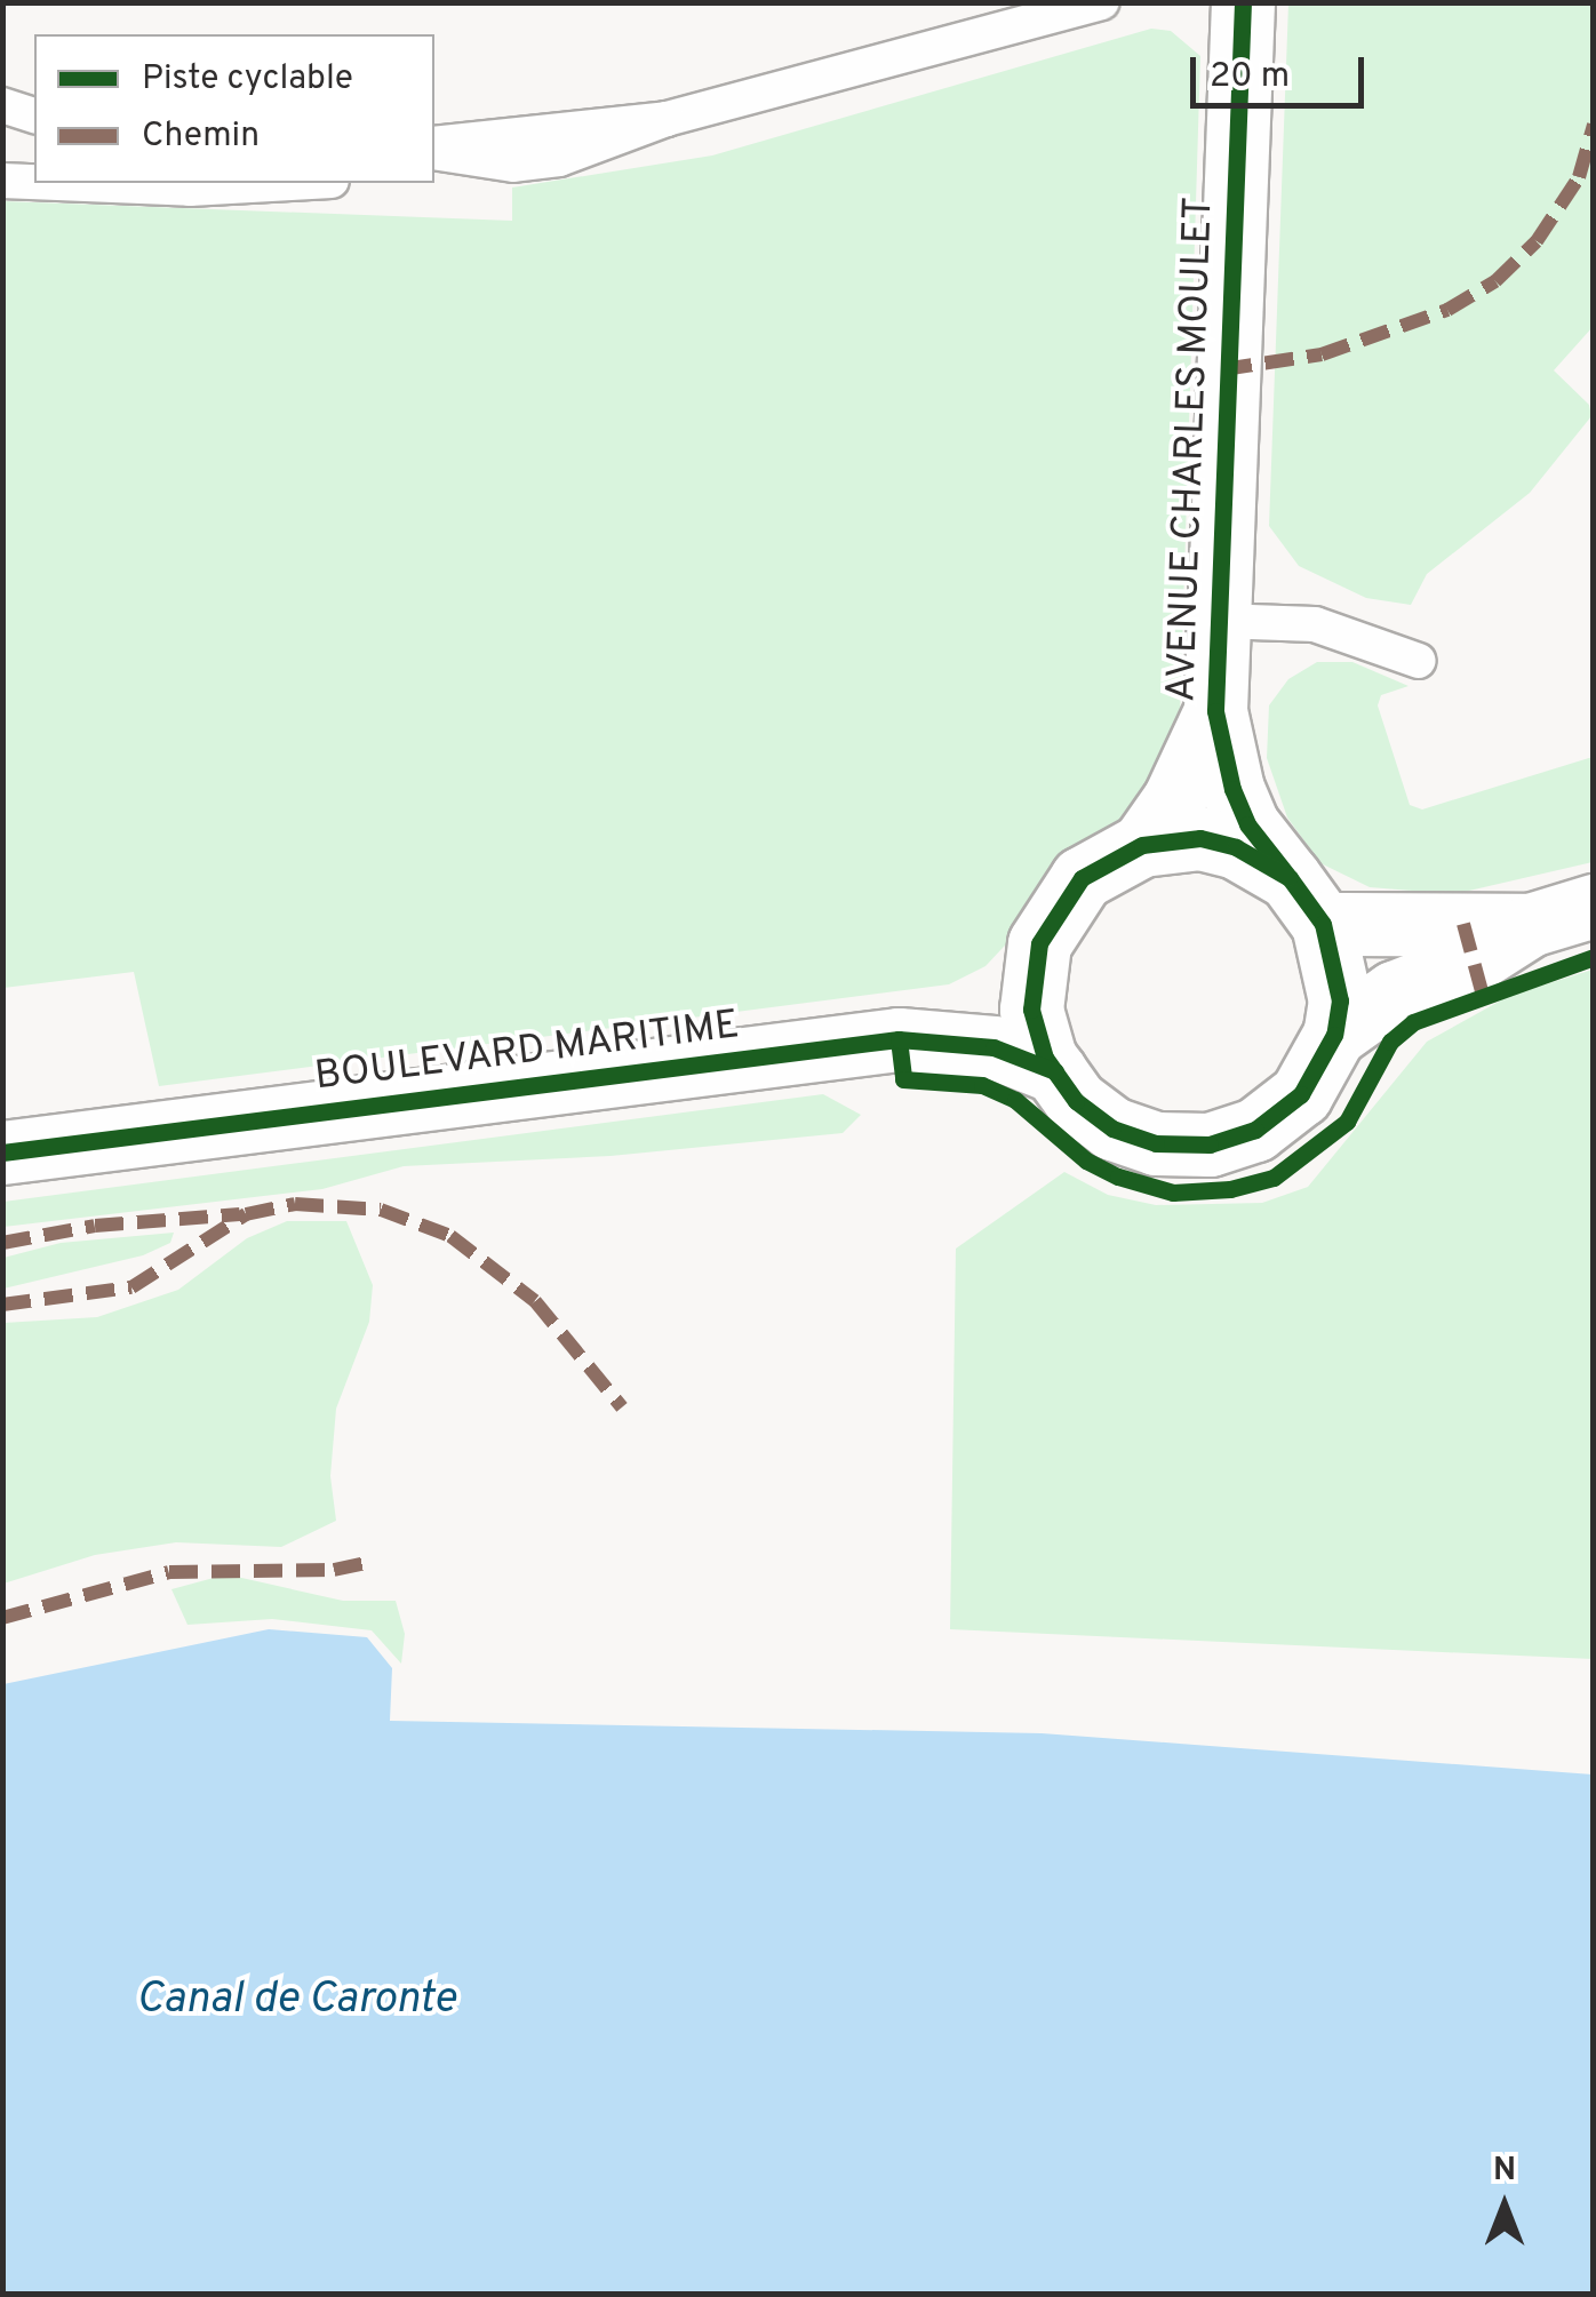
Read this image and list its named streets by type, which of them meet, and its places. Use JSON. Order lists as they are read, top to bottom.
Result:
{
  "streets": {
    "street": ["AVENUE CHARLES MOULET", "BOULEVARD MARITIME"]
  },
  "crossings": [
    ["AVENUE CHARLES MOULET", "BOULEVARD MARITIME"]
  ],
  "water": ["Canal de Caronte"],
  "legend": ["Piste cyclable", "Chemin"],
  "scale_bar": "20 m",
  "north": "top"
}
